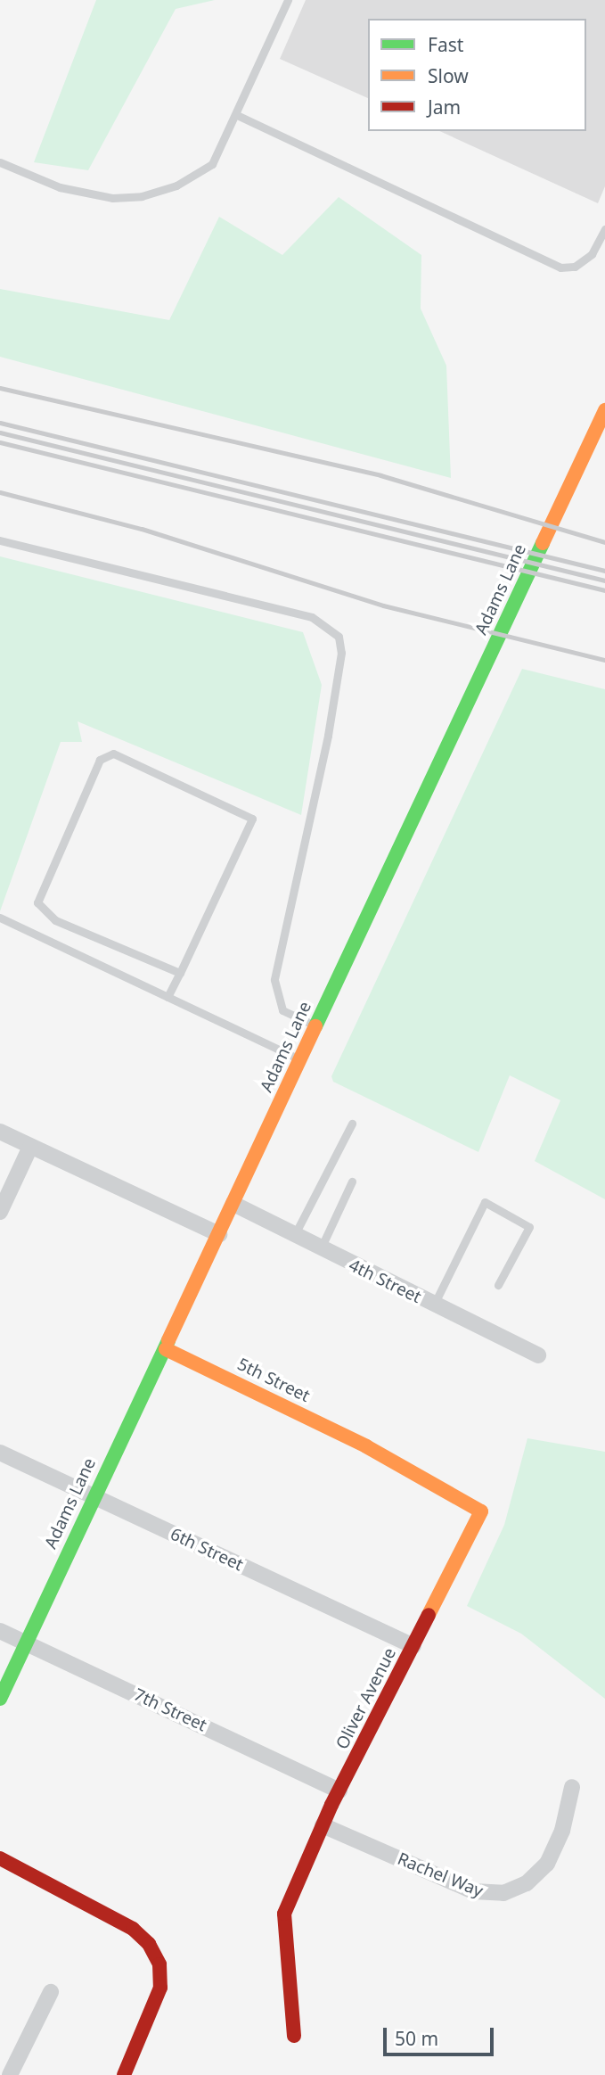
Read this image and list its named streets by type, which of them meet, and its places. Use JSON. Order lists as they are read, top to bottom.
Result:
{
  "streets": {
    "street": [
      "Adams Lane",
      "4th Street",
      "5th Street",
      "6th Street",
      "Oliver Avenue",
      "7th Street",
      "Rachel Way"
    ]
  },
  "crossings": [
    ["Adams Lane", "4th Street"],
    ["Adams Lane", "5th Street"],
    ["Adams Lane", "6th Street"],
    ["Adams Lane", "7th Street"],
    ["5th Street", "Oliver Avenue"],
    ["6th Street", "Oliver Avenue"],
    ["Oliver Avenue", "7th Street"],
    ["Oliver Avenue", "Rachel Way"]
  ],
  "legend": ["Fast", "Slow", "Jam"],
  "scale_bar": "50 m"
}
